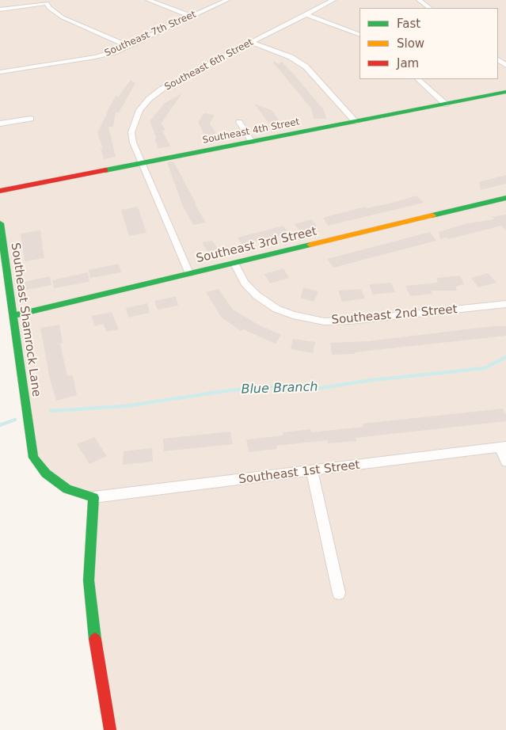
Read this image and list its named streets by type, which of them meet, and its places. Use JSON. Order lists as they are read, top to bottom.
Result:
{
  "streets": {
    "street": [
      "Southeast 7th Street",
      "Southeast 6th Street",
      "Southeast 4th Street",
      "Southeast 3rd Street",
      "Southeast 2nd Street",
      "Southeast Shamrock Lane",
      "Southeast 1st Street"
    ]
  },
  "crossings": [
    ["Southeast 6th Street", "Southeast 4th Street"],
    ["Southeast 6th Street", "Southeast 3rd Street"],
    ["Southeast 3rd Street", "Southeast 2nd Street"],
    ["Southeast 3rd Street", "Southeast Shamrock Lane"],
    ["Southeast Shamrock Lane", "Southeast 1st Street"]
  ],
  "water": ["Blue Branch"],
  "legend": ["Fast", "Slow", "Jam"]
}
